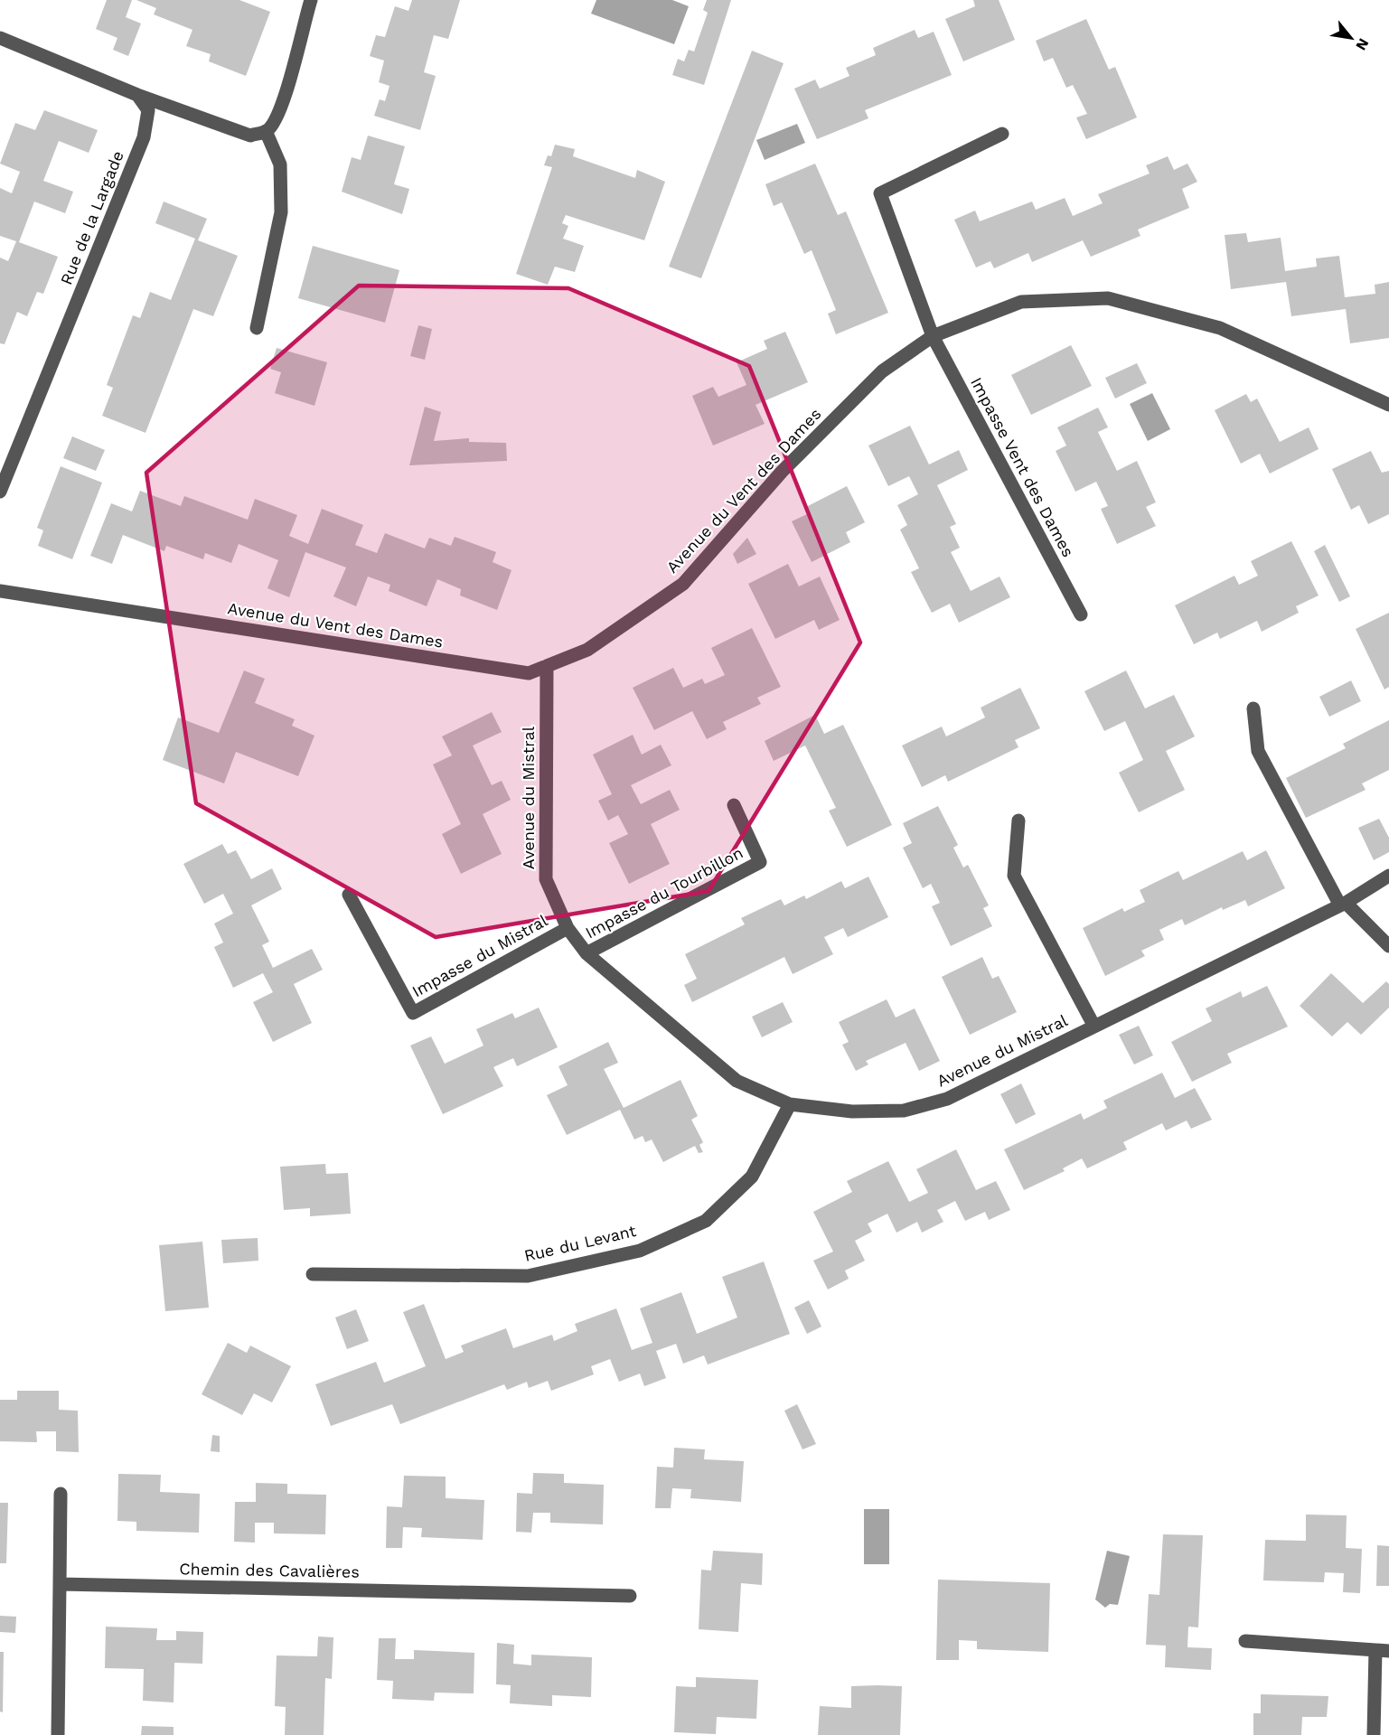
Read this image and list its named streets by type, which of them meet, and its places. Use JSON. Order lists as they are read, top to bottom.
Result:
{
  "streets": {
    "street": [
      "Rue de la Largade",
      "Impasse Vent des Dames",
      "Avenue du Vent des Dames",
      "Avenue du Mistral",
      "Impasse du Tourbillon",
      "Impasse du Mistral",
      "Rue du Levant",
      "Chemin des Cavalières"
    ]
  },
  "crossings": [
    ["Impasse Vent des Dames", "Avenue du Vent des Dames"],
    ["Avenue du Vent des Dames", "Avenue du Mistral"],
    ["Avenue du Mistral", "Impasse du Tourbillon"],
    ["Avenue du Mistral", "Impasse du Mistral"],
    ["Avenue du Mistral", "Rue du Levant"]
  ],
  "north": "bottom right"
}
